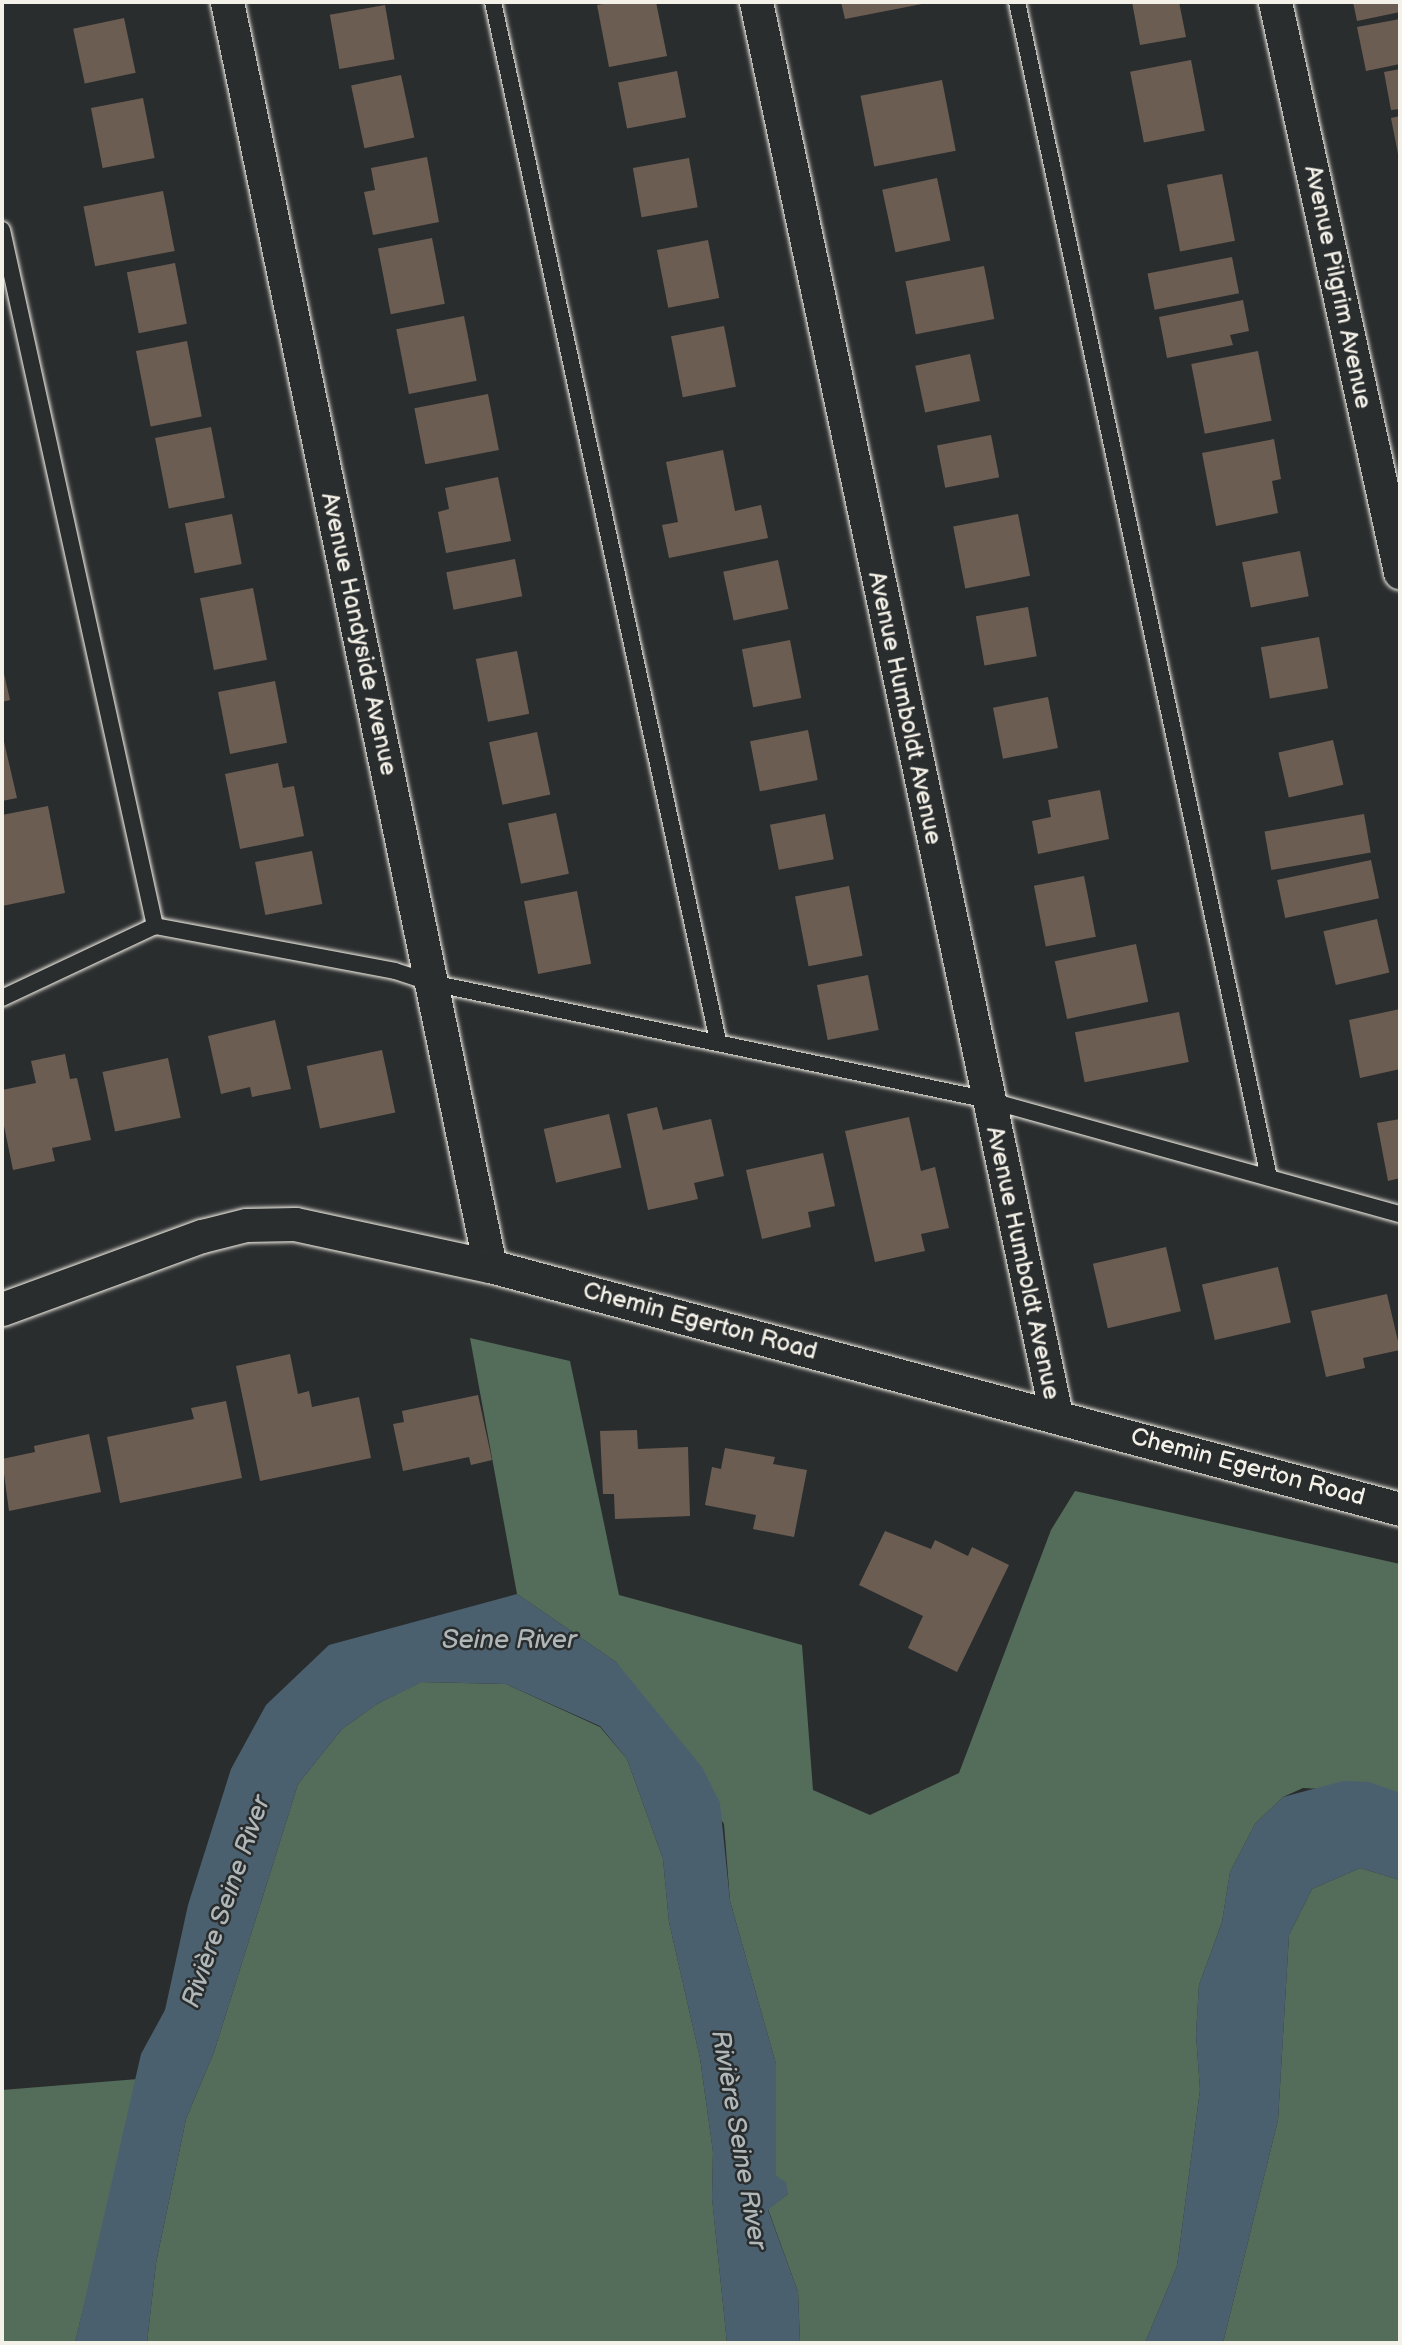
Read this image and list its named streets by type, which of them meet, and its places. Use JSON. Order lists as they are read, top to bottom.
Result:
{
  "streets": {
    "street": [
      "Avenue Pilgrim Avenue",
      "Avenue Handyside Avenue",
      "Avenue Humboldt Avenue",
      "Chemin Egerton Road"
    ]
  },
  "crossings": [
    ["Avenue Handyside Avenue", "Chemin Egerton Road"],
    ["Avenue Humboldt Avenue", "Chemin Egerton Road"]
  ],
  "water": ["Seine River", "Rivière Seine River"]
}
